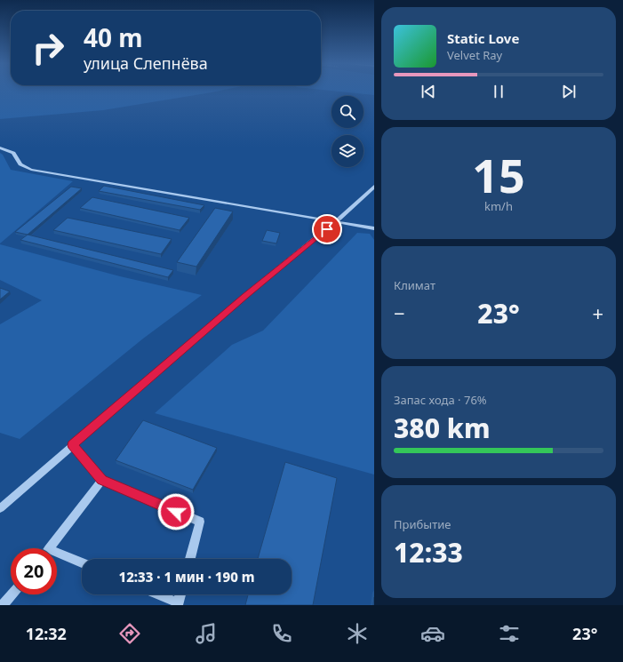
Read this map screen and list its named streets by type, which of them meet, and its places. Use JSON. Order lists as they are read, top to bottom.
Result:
{
  "page": {
    "turn": ["40 m", "улица Слепнёва"],
    "song": ["Static Love", "Velvet Ray"],
    "tile": [
      ["15", "km/h"],
      "Климат",
      ["Запас хода · 76%", "380 km"],
      ["Прибытие", "12:33"]
    ],
    "heat": ["−", "23°", "+"],
    "limit": "20",
    "trip": "12:33 · 1 мин · 190 m",
    "tabs": ["12:32", "23°"]
  }
}
